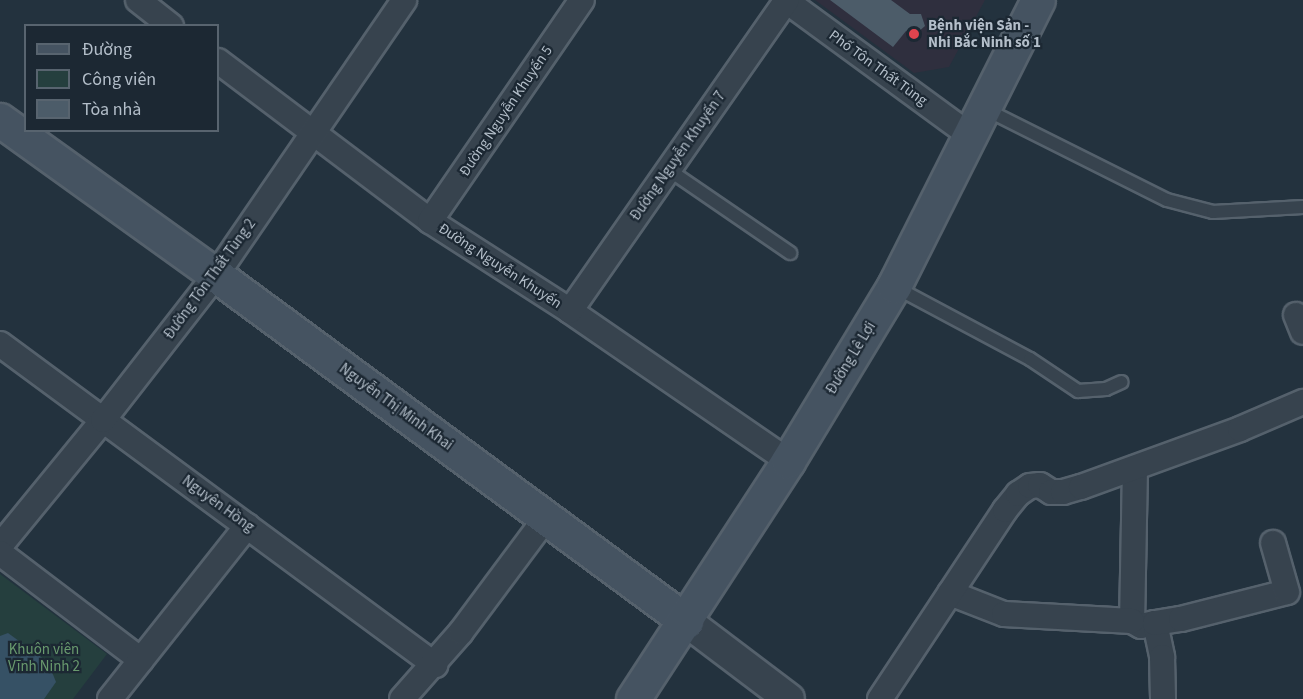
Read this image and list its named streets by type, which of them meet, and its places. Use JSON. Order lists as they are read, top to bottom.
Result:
{
  "streets": {
    "main road": ["Đường Lê Lợi", "Nguyễn Thị Minh Khai"],
    "street": [
      "Phố Tôn Thất Tùng",
      "Đường Nguyễn Khuyến 5",
      "Đường Nguyễn Khuyến 7",
      "Đường Nguyễn Khuyến",
      "Đường Tôn Thất Tùng 2",
      "Nguyên Hồng"
    ]
  },
  "crossings": [
    ["Phố Tôn Thất Tùng", "Đường Nguyễn Khuyến 7"],
    ["Phố Tôn Thất Tùng", "Đường Lê Lợi"],
    ["Đường Nguyễn Khuyến 5", "Đường Nguyễn Khuyến"],
    ["Đường Nguyễn Khuyến 7", "Đường Nguyễn Khuyến"],
    ["Đường Nguyễn Khuyến", "Đường Tôn Thất Tùng 2"],
    ["Đường Nguyễn Khuyến", "Đường Lê Lợi"],
    ["Đường Tôn Thất Tùng 2", "Nguyễn Thị Minh Khai"],
    ["Đường Tôn Thất Tùng 2", "Nguyên Hồng"],
    ["Đường Lê Lợi", "Nguyễn Thị Minh Khai"]
  ],
  "parks": ["Khuôn viên Vĩnh Ninh 2"],
  "places": ["Bệnh viện Sản - Nhi Bắc Ninh số 1"],
  "legend": ["Đường", "Công viên", "Tòa nhà"]
}
